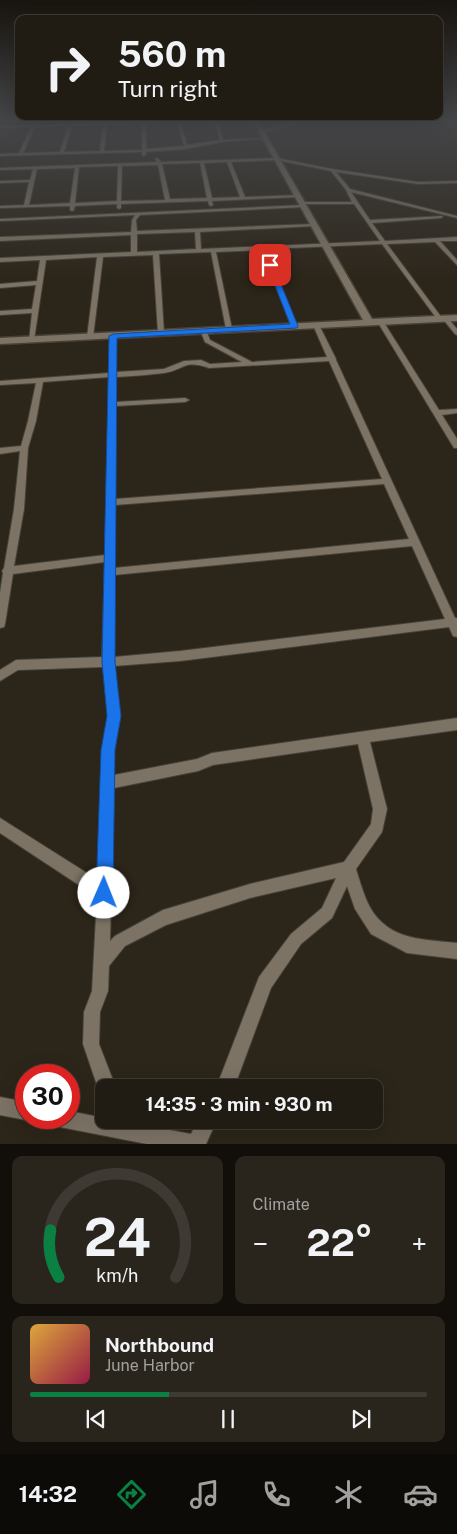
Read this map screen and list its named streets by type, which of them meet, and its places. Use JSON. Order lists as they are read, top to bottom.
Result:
{
  "page": {
    "turn": ["560 m", "Turn right"],
    "limit": "30",
    "trip": "14:35 · 3 min · 930 m",
    "tile": "Climate",
    "heat": ["−", "22°", "+"],
    "song": ["Northbound", "June Harbor"],
    "tabs": "14:32",
    "gauge": ["24", "km/h"]
  }
}
